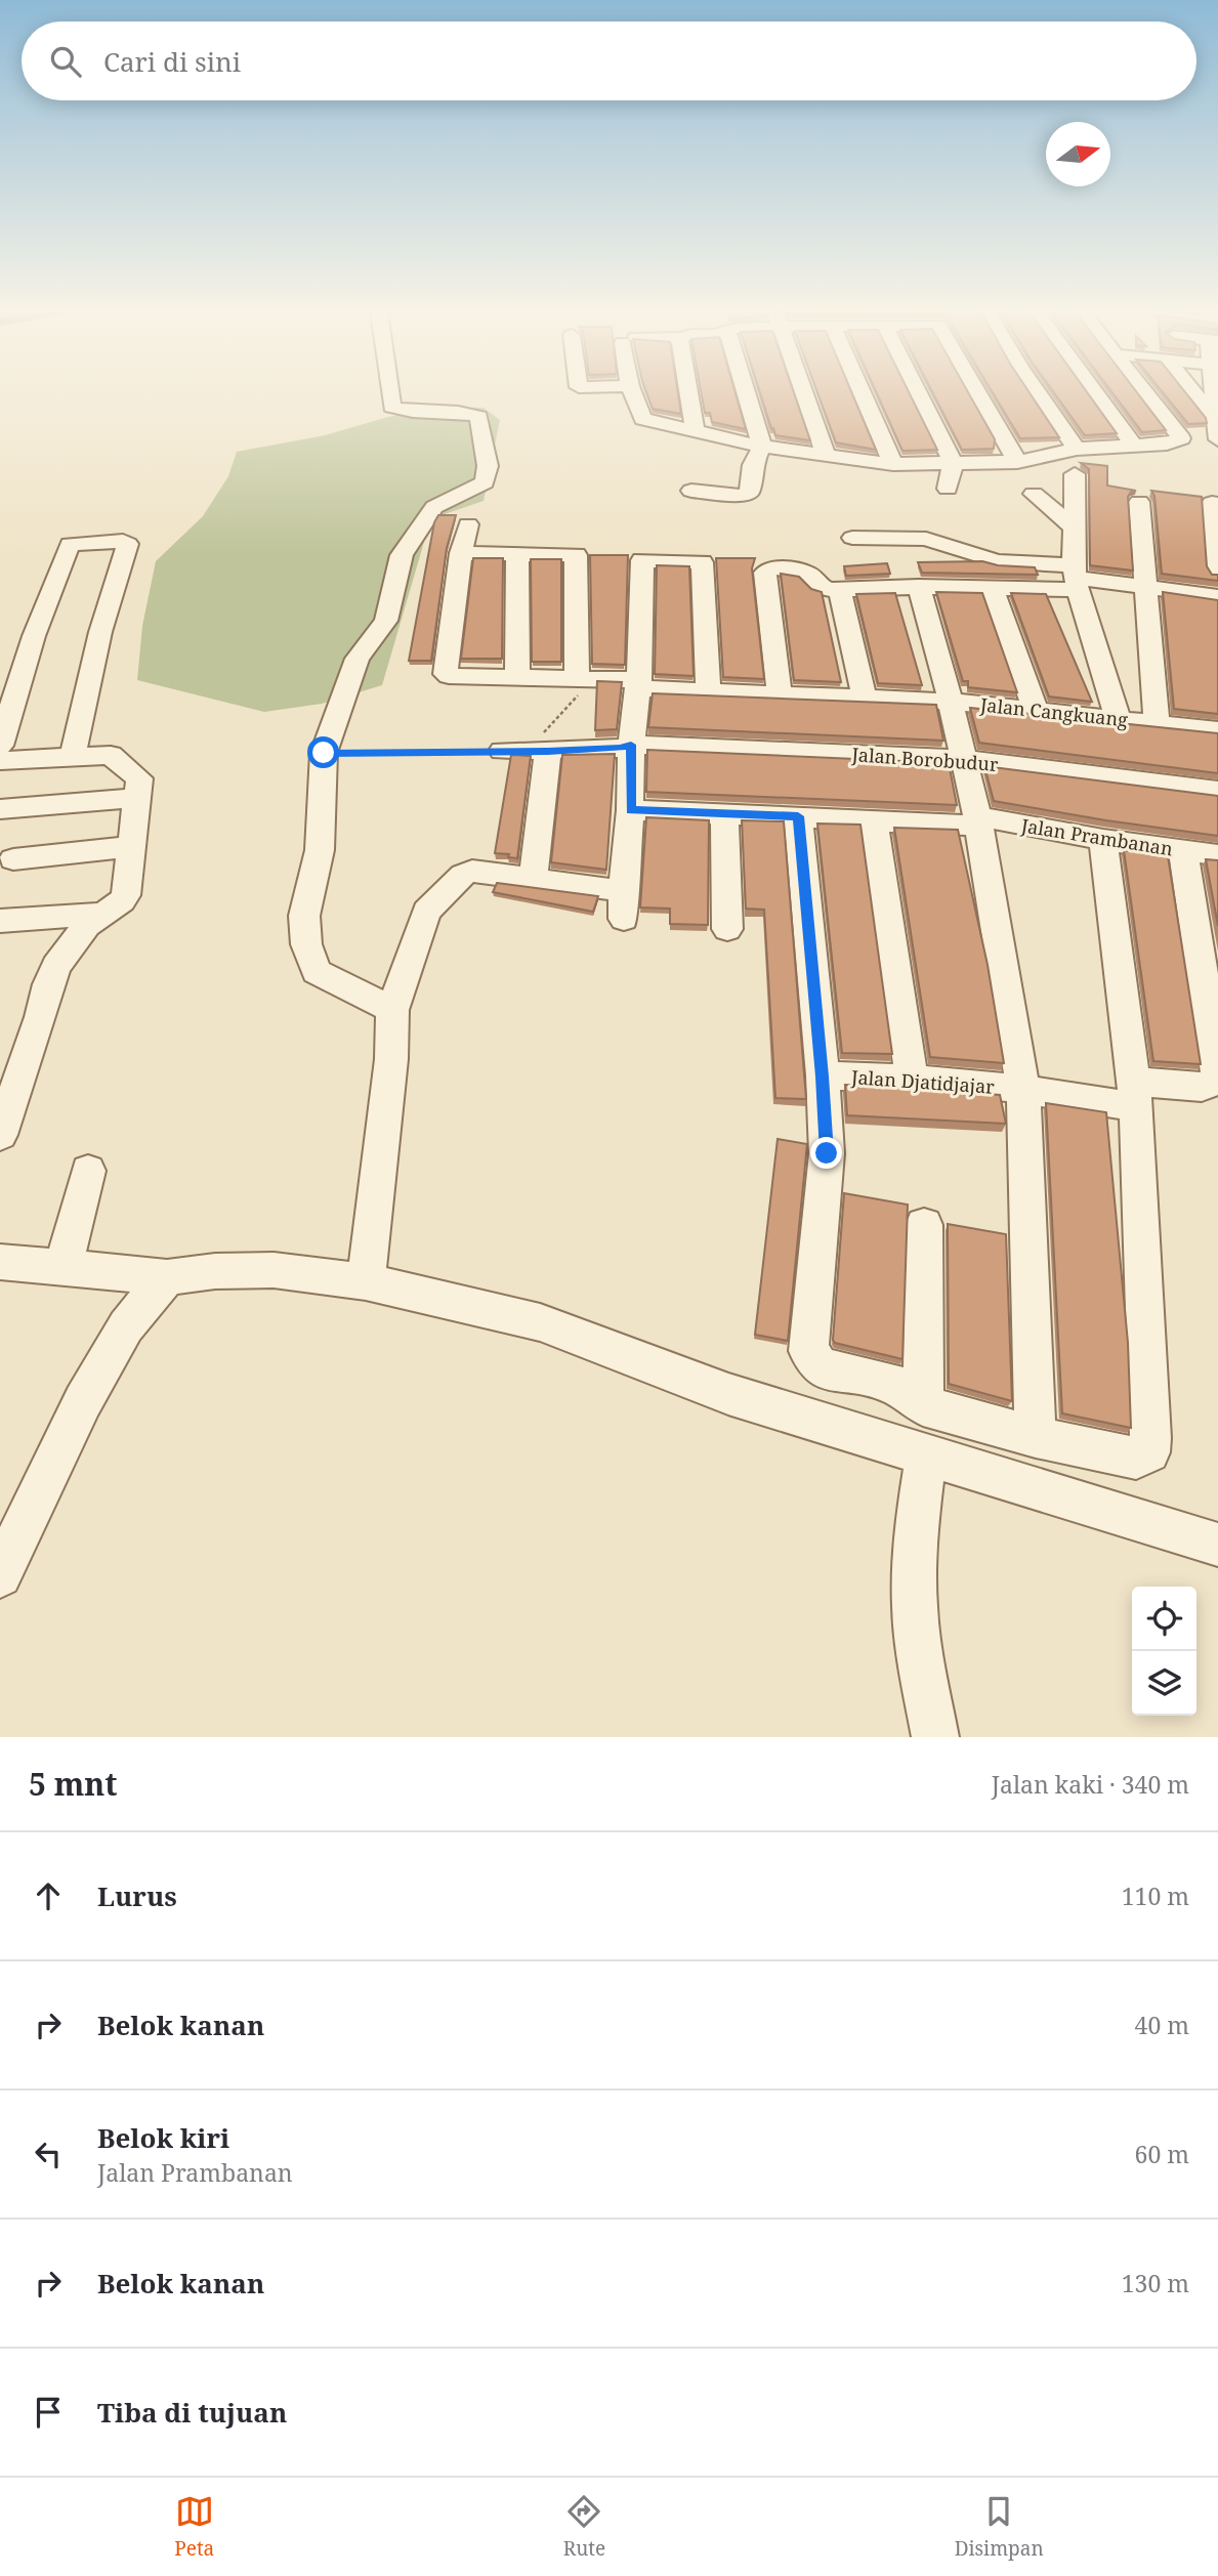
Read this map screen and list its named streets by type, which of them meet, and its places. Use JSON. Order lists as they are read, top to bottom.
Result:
{
  "streets": {
    "street": [
      "Jalan Cangkuang",
      "Jalan Borobudur",
      "Jalan Prambanan",
      "Jalan Djatidjajar"
    ]
  },
  "crossings": [
    ["Jalan Cangkuang", "Jalan Borobudur"],
    ["Jalan Cangkuang", "Jalan Prambanan"],
    ["Jalan Cangkuang", "Jalan Djatidjajar"],
    ["Jalan Prambanan", "Jalan Djatidjajar"]
  ],
  "north": "right",
  "page": {
    "search": "Cari di sini",
    "heading": ["5 mnt", "Jalan kaki · 340 m"],
    "list": [
      ["Lurus", "110 m"],
      ["Belok kanan", "40 m"],
      ["Belok kiri", "Jalan Prambanan", "60 m"],
      ["Belok kanan", "130 m"],
      "Tiba di tujuan"
    ],
    "nav": ["Peta", "Rute", "Disimpan"]
  }
}
